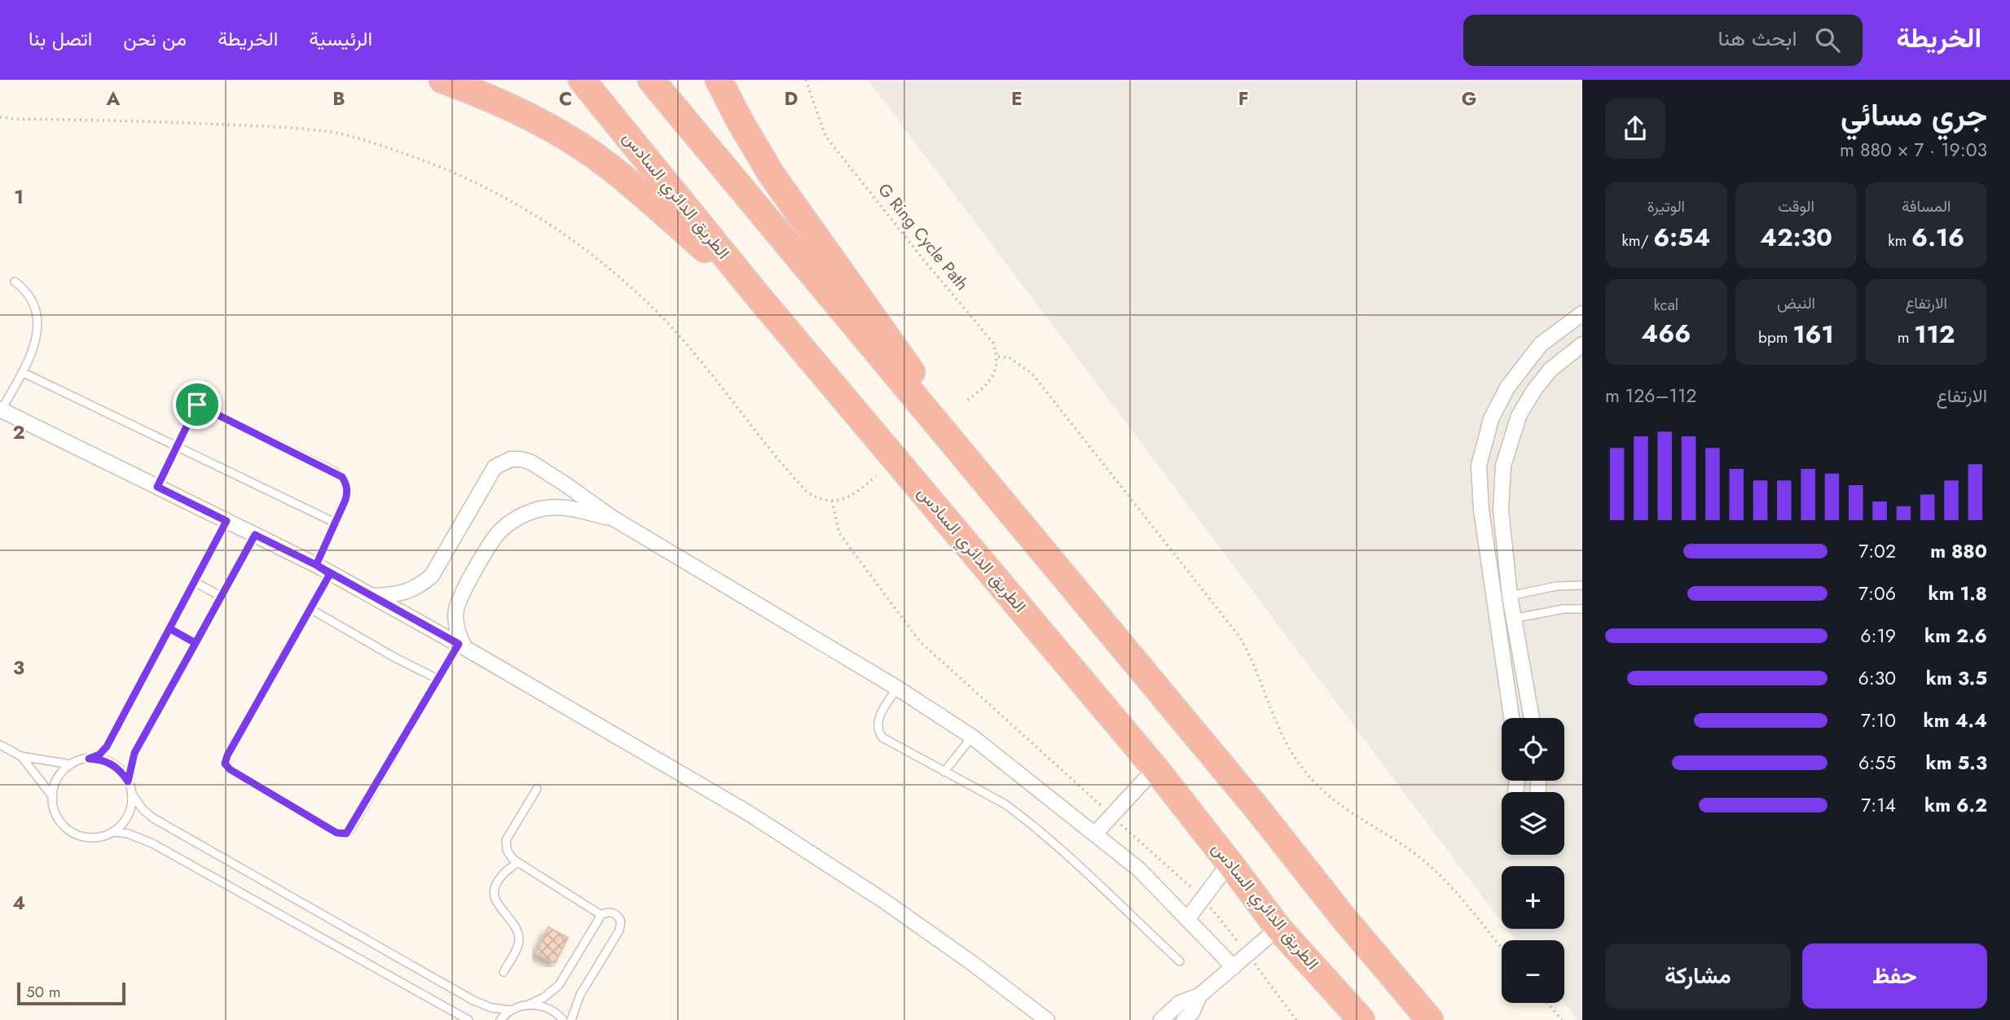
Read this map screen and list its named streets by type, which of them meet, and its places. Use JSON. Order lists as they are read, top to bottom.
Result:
{
  "streets": {
    "highway": ["الطريق الدائري السادس"],
    "path": ["G Ring Cycle Path"]
  },
  "scale_bar": "50 m",
  "page": {
    "header": "الخريطة",
    "search": "ابحث هنا",
    "nav": [
      "الرئيسية",
      "الخريطة",
      "من نحن",
      "اتصل بنا"
    ],
    "heading": ["جري مسائي", "19:03 · 7 × 880 m"],
    "stats": [
      ["المسافة", "6.16 km"],
      ["الوقت", "42:30"],
      ["الوتيرة", "6:54 /km"],
      ["الارتفاع", "112 m"],
      ["النبض", "161 bpm"],
      ["kcal", "466"]
    ],
    "chart": ["الارتفاع", "112–126 m"],
    "list": [
      {
        "name": "880 m",
        "note": "7:02"
      },
      {
        "name": "1.8 km",
        "note": "7:06"
      },
      {
        "name": "2.6 km",
        "note": "6:19"
      },
      {
        "name": "3.5 km",
        "note": "6:30"
      },
      {
        "name": "4.4 km",
        "note": "7:10"
      },
      {
        "name": "5.3 km",
        "note": "6:55"
      },
      {
        "name": "6.2 km",
        "note": "7:14"
      }
    ],
    "map_buttons": ["+", "−"],
    "buttons": ["حفظ", "مشاركة"],
    "scale": "50 m"
  },
  "grid": {
    "columns": [
      "A",
      "B",
      "C",
      "D",
      "E",
      "F",
      "G"
    ],
    "rows": [
      "1",
      "2",
      "3",
      "4"
    ]
  }
}
